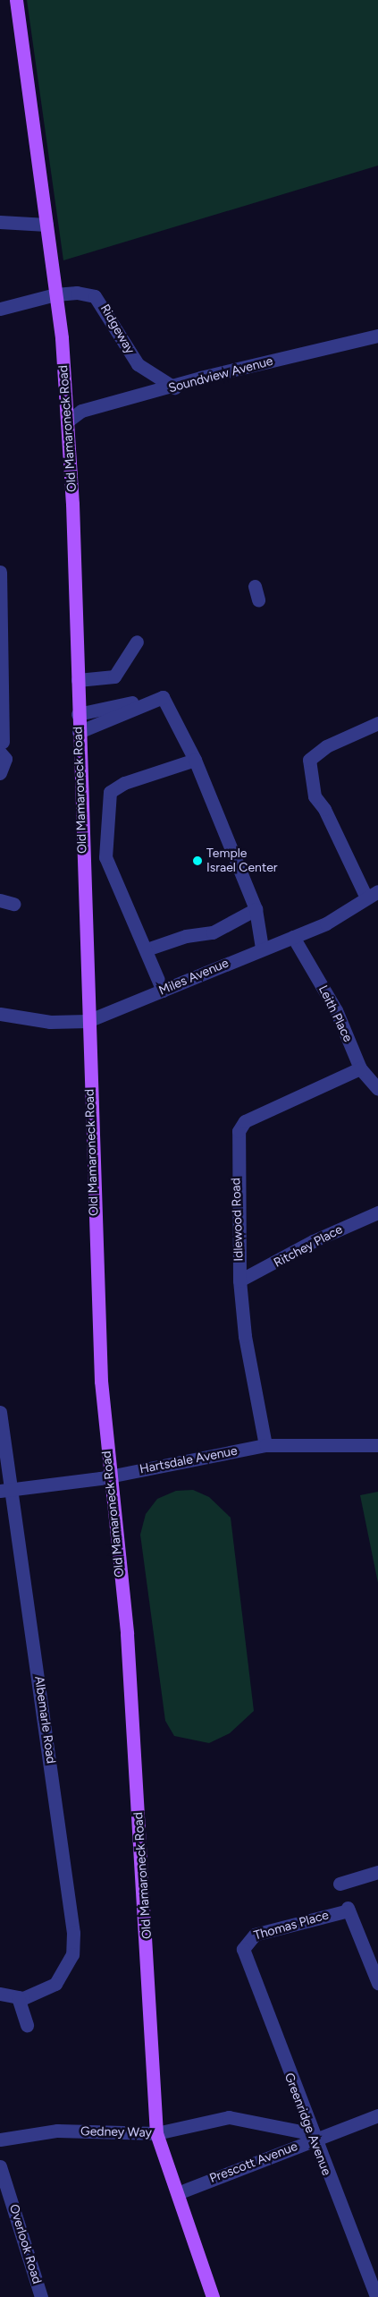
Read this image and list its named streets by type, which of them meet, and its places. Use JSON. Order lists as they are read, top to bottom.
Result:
{
  "streets": {
    "main road": ["Old Mamaroneck Road"],
    "street": [
      "Ridgeway",
      "Soundview Avenue",
      "Miles Avenue",
      "Leith Place",
      "Idlewood Road",
      "Ritchey Place",
      "Hartsdale Avenue",
      "Albemarle Road",
      "Thomas Place",
      "Greenridge Avenue",
      "Gedney Way",
      "Prescott Avenue",
      "Overlook Road"
    ]
  },
  "crossings": [
    ["Ridgeway", "Soundview Avenue"],
    ["Ridgeway", "Old Mamaroneck Road"],
    ["Soundview Avenue", "Old Mamaroneck Road"],
    ["Old Mamaroneck Road", "Miles Avenue"],
    ["Old Mamaroneck Road", "Hartsdale Avenue"],
    ["Old Mamaroneck Road", "Gedney Way"],
    ["Old Mamaroneck Road", "Prescott Avenue"],
    ["Miles Avenue", "Leith Place"],
    ["Leith Place", "Idlewood Road"],
    ["Idlewood Road", "Ritchey Place"],
    ["Idlewood Road", "Hartsdale Avenue"],
    ["Hartsdale Avenue", "Albemarle Road"],
    ["Thomas Place", "Greenridge Avenue"],
    ["Greenridge Avenue", "Gedney Way"],
    ["Greenridge Avenue", "Prescott Avenue"],
    ["Gedney Way", "Prescott Avenue"]
  ],
  "places": ["Temple Israel Center"]
}
